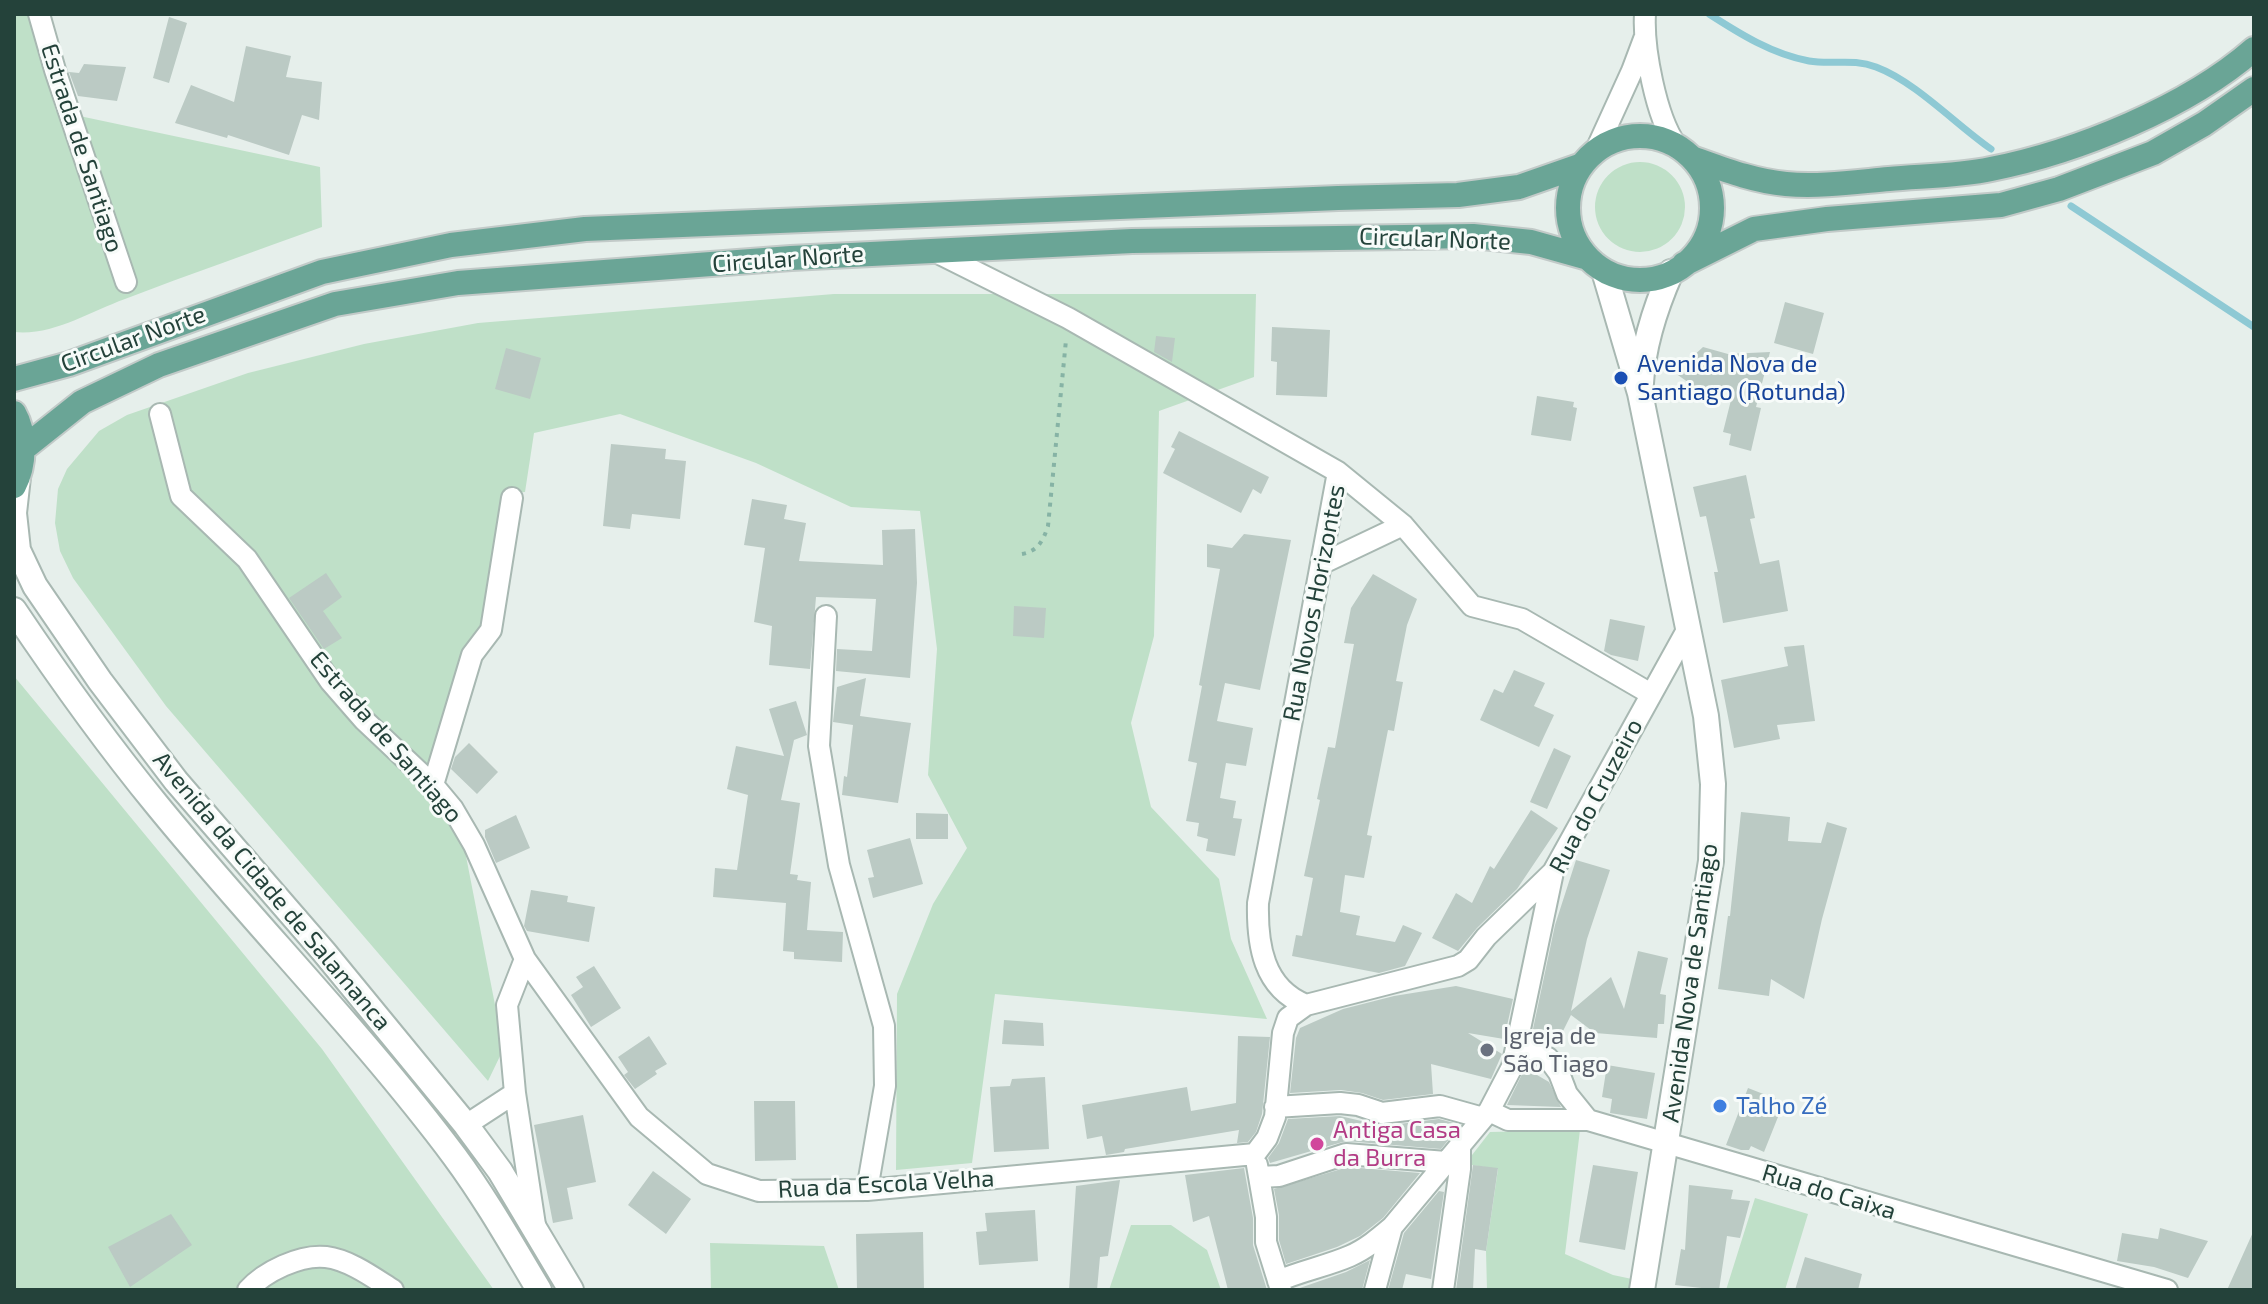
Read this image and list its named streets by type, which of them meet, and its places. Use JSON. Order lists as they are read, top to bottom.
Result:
{
  "streets": {
    "main road": ["Circular Norte"],
    "street": [
      "Estrada de Santiago",
      "Rua Novos Horizontes",
      "Rua do Cruzeiro",
      "Avenida da Cidade de Salamanca",
      "Avenida Nova de Santiago",
      "Rua da Escola Velha",
      "Rua do Caixa"
    ]
  },
  "crossings": [
    ["Estrada de Santiago", "Rua da Escola Velha"],
    ["Circular Norte", "Avenida Nova de Santiago"],
    ["Rua Novos Horizontes", "Rua do Cruzeiro"],
    ["Rua do Cruzeiro", "Avenida Nova de Santiago"],
    ["Rua do Cruzeiro", "Rua do Caixa"],
    ["Avenida Nova de Santiago", "Rua do Caixa"]
  ],
  "places": [
    "Avenida Nova de Santiago (Rotunda)",
    "Igreja de São Tiago",
    "Talho Zé",
    "Antiga Casa da Burra"
  ]
}
